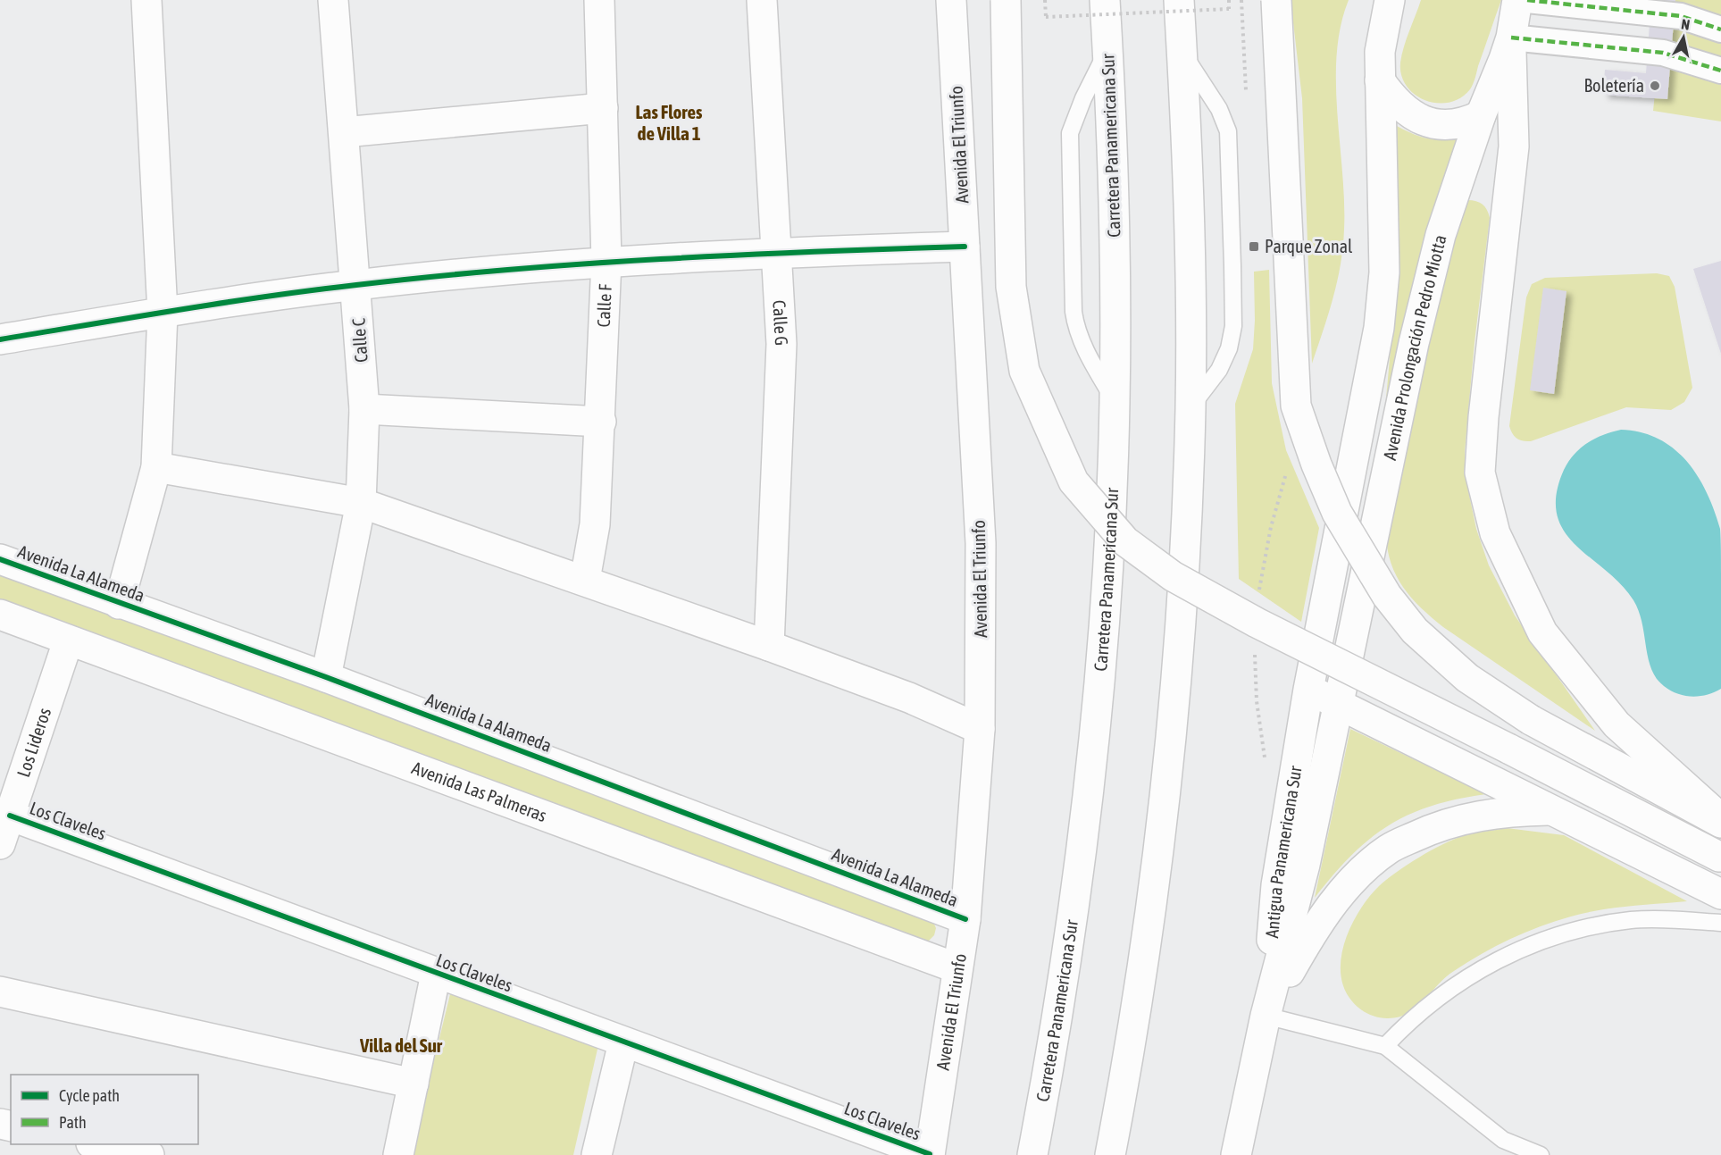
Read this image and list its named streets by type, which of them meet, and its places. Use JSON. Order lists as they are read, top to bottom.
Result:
{
  "streets": {
    "main road": [
      "Avenida El Triunfo",
      "Carretera Panamericana Sur",
      "Calle F",
      "Calle G",
      "Calle C",
      "Avenida Prolongación Pedro Miotta",
      "Avenida La Alameda",
      "Los Lideros",
      "Avenida Las Palmeras",
      "Los Claveles",
      "Antigua Panamericana Sur"
    ]
  },
  "crossings": [
    ["Avenida El Triunfo", "Avenida La Alameda"],
    ["Avenida El Triunfo", "Avenida Las Palmeras"],
    ["Avenida El Triunfo", "Los Claveles"],
    ["Calle C", "Avenida La Alameda"],
    ["Avenida Prolongación Pedro Miotta", "Antigua Panamericana Sur"],
    ["Los Lideros", "Avenida Las Palmeras"],
    ["Los Lideros", "Los Claveles"]
  ],
  "districts": ["Las Flores de Villa 1", "Villa del Sur"],
  "places": {
    "other": ["Boletería"],
    "transit": ["Parque Zonal"]
  },
  "legend": ["Cycle path", "Path"],
  "north": "top"
}
